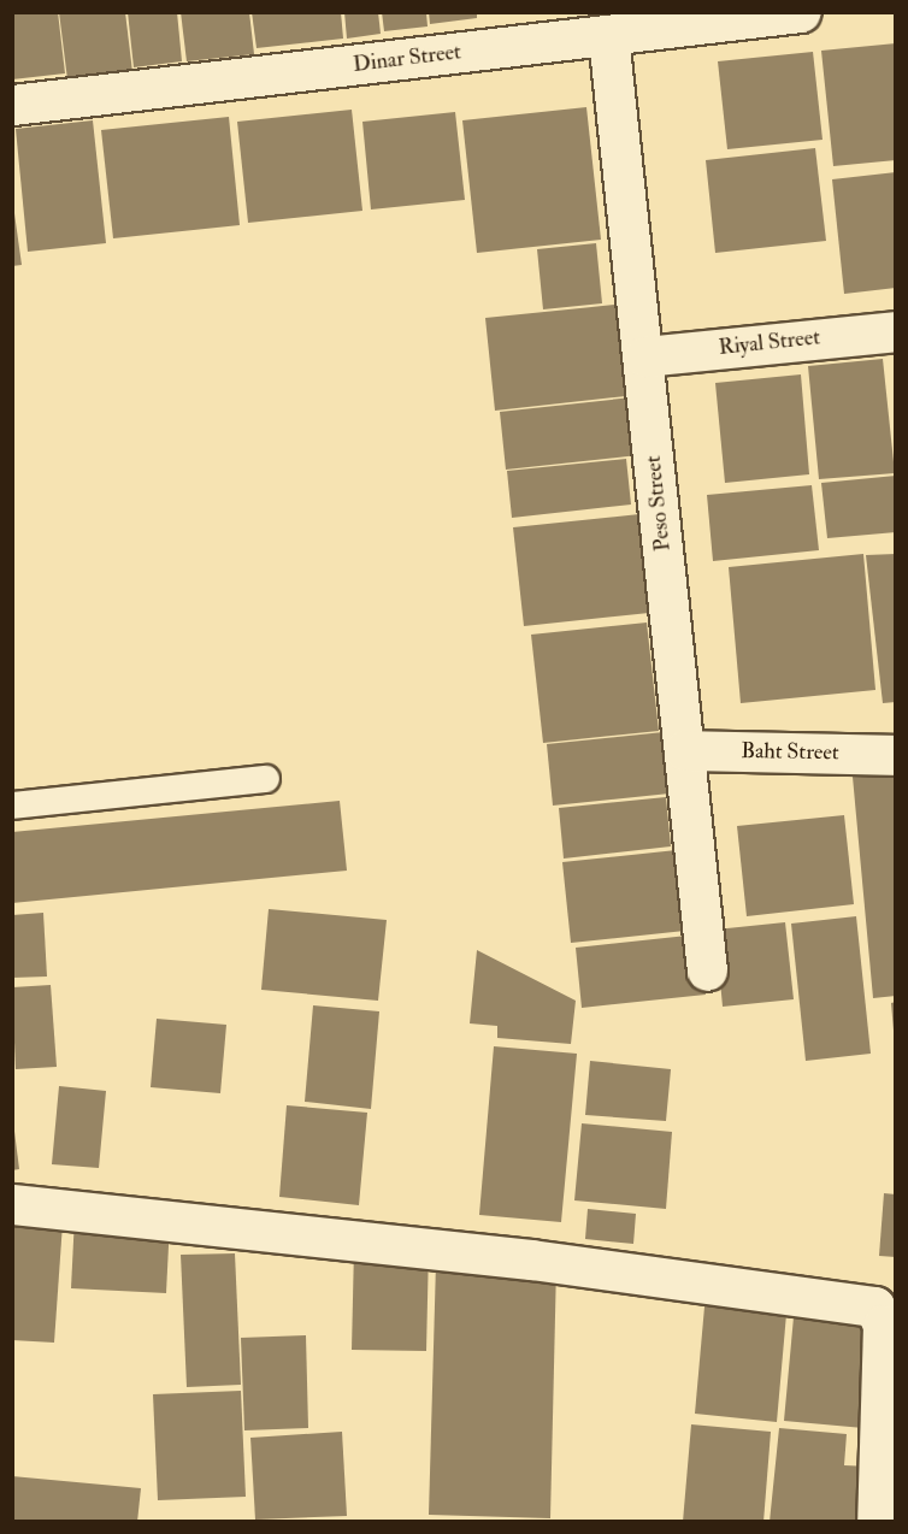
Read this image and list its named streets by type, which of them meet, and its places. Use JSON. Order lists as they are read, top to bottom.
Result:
{
  "streets": {
    "street": [
      "Dinar Street",
      "Riyal Street",
      "Peso Street",
      "Baht Street"
    ]
  },
  "crossings": [
    ["Dinar Street", "Peso Street"],
    ["Riyal Street", "Peso Street"],
    ["Peso Street", "Baht Street"]
  ]
}
